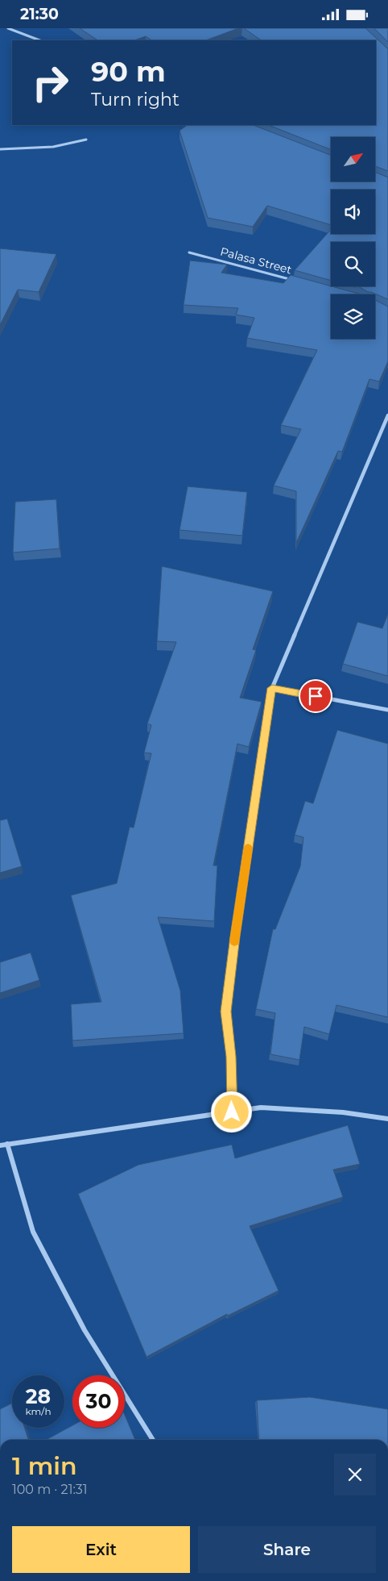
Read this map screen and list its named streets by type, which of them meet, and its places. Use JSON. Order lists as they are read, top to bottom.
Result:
{
  "streets": {
    "street": ["Palasa Street"]
  },
  "north": "top right",
  "page": {
    "status": "21:30",
    "turn": ["90 m", "Turn right"],
    "speed": "28 km/h",
    "limit": "30",
    "heading": ["1 min", "100 m · 21:31"],
    "buttons": ["Exit", "Share"]
  }
}
